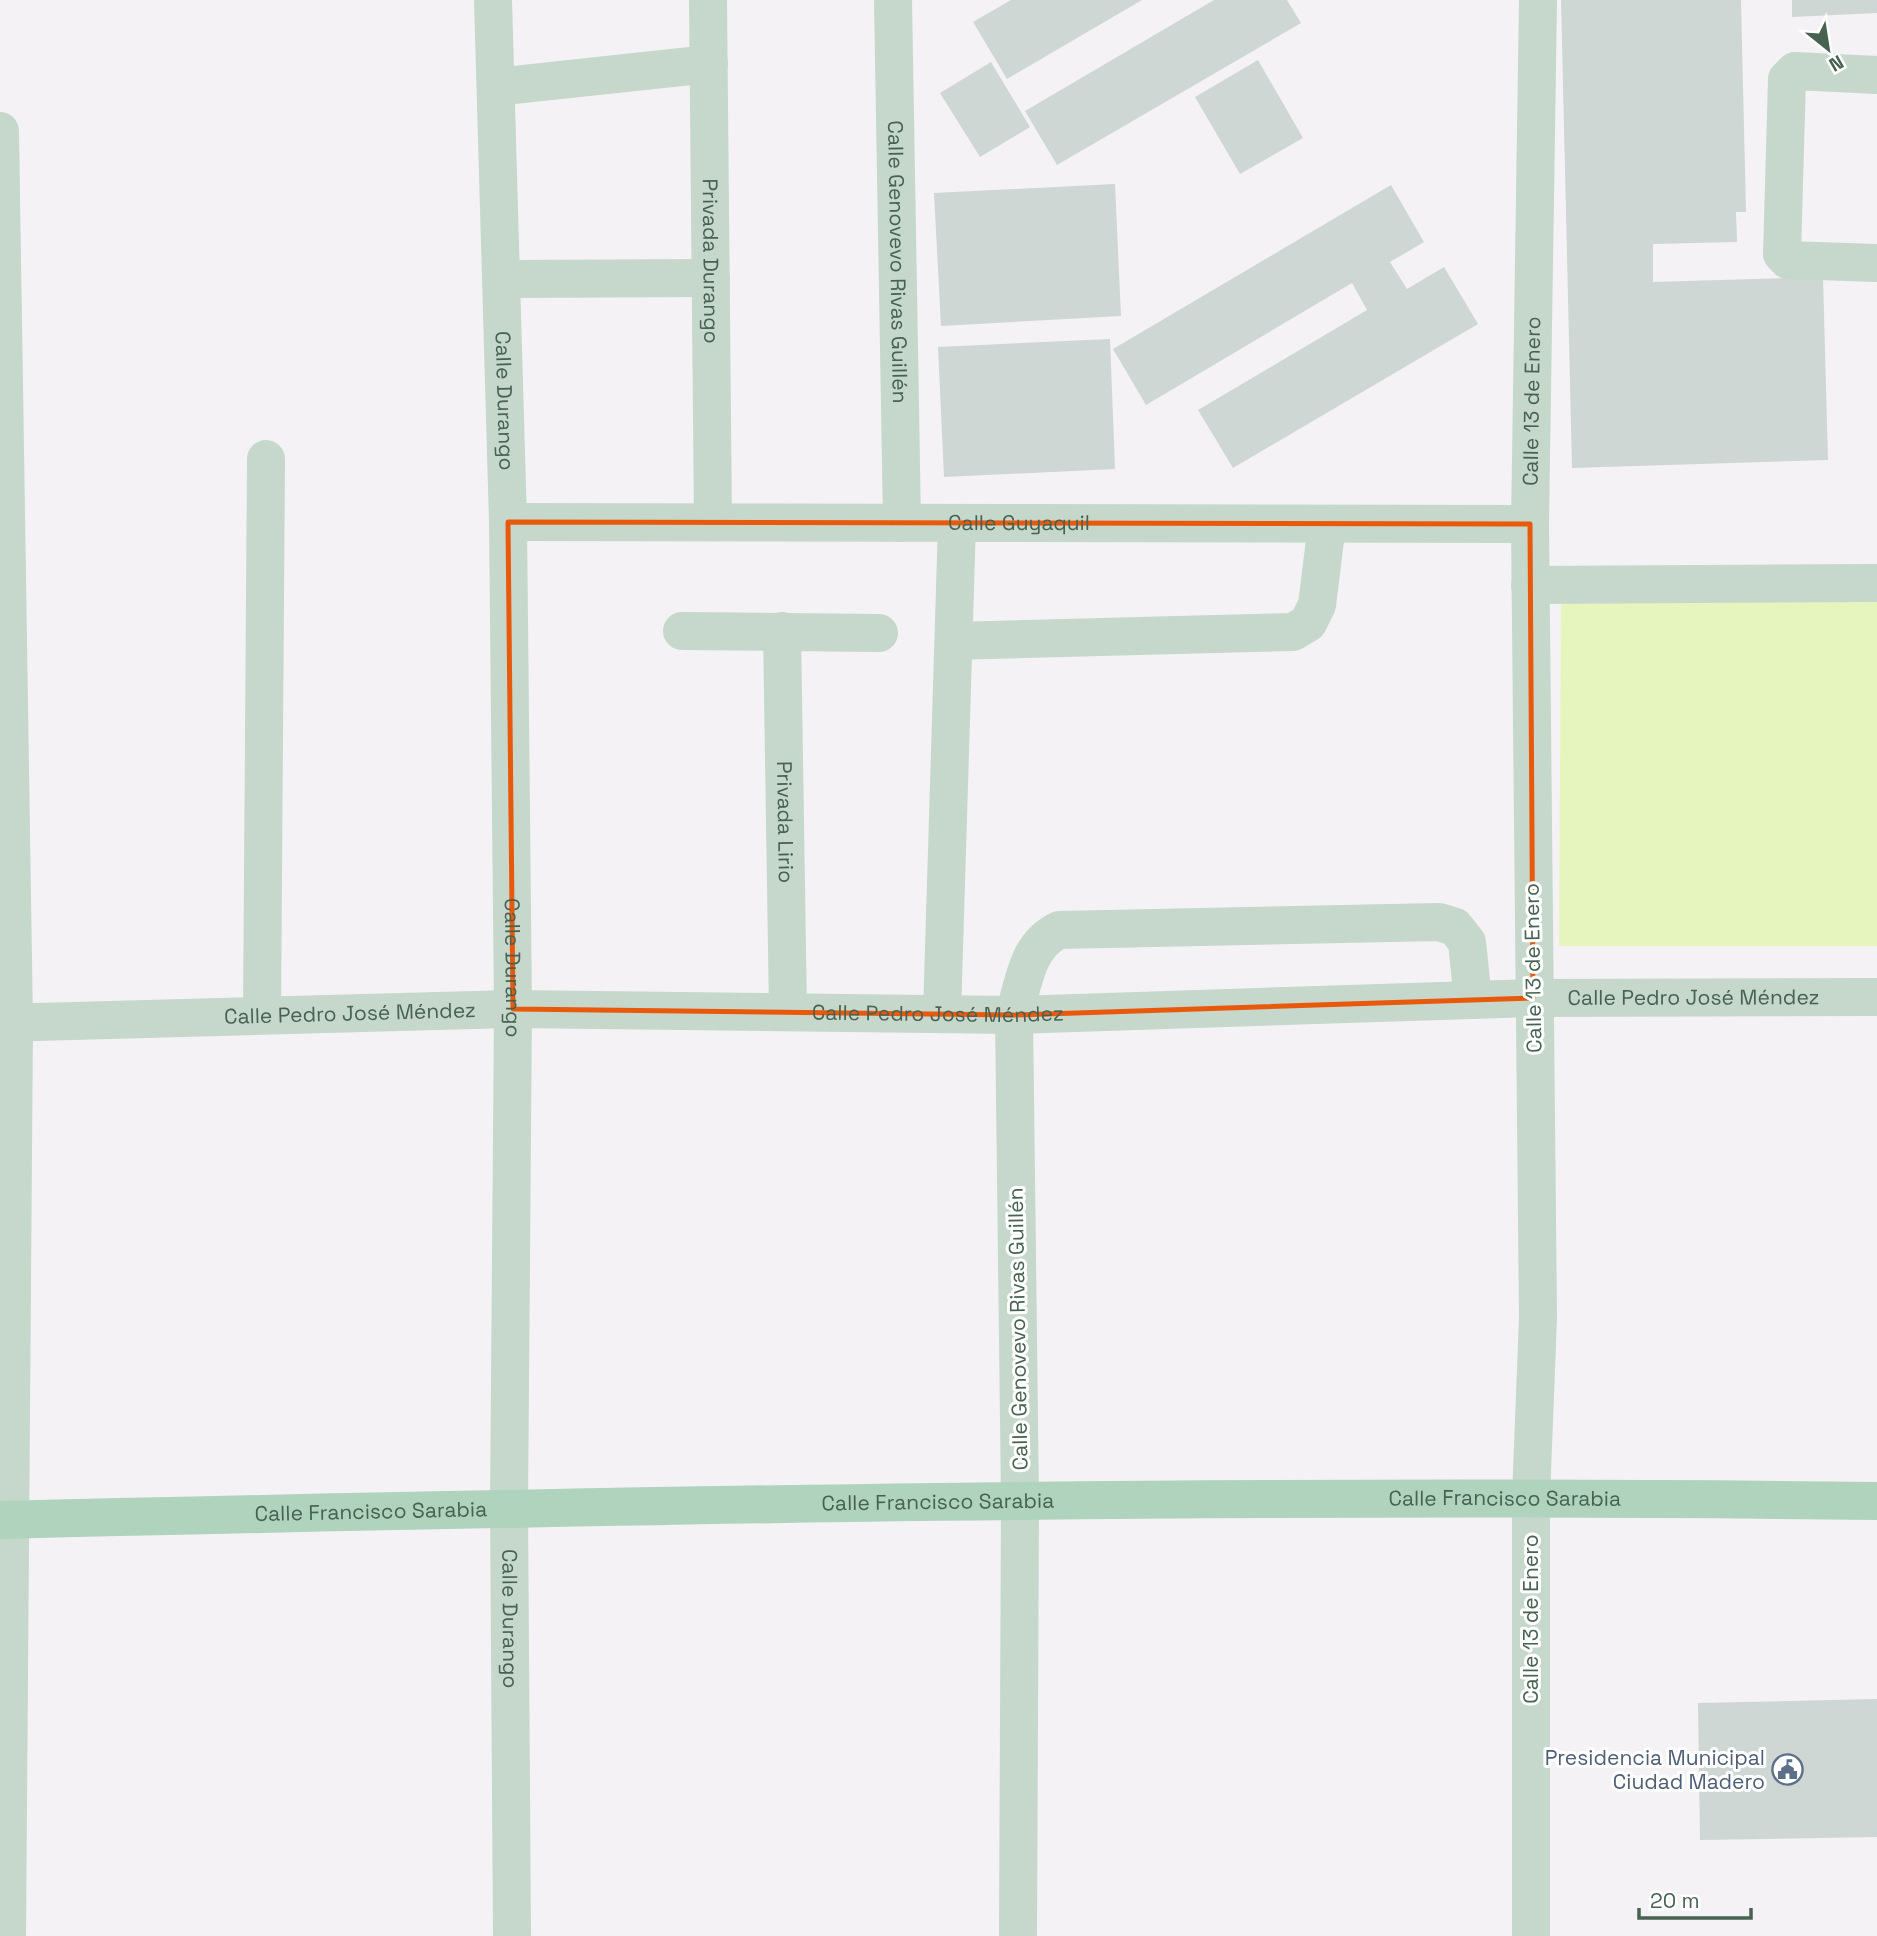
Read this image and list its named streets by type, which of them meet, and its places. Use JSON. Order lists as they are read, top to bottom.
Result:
{
  "streets": {
    "main road": ["Calle Francisco Sarabia"],
    "street": [
      "Privada Durango",
      "Calle Genovevo Rivas Guillén",
      "Calle Durango",
      "Calle 13 de Enero",
      "Calle Guyaquil",
      "Privada Lirio",
      "Calle Pedro José Méndez"
    ]
  },
  "crossings": [
    ["Privada Durango", "Calle Guyaquil"],
    ["Calle Genovevo Rivas Guillén", "Calle Guyaquil"],
    ["Calle Genovevo Rivas Guillén", "Calle Pedro José Méndez"],
    ["Calle Genovevo Rivas Guillén", "Calle Francisco Sarabia"],
    ["Calle Durango", "Calle Guyaquil"],
    ["Calle Durango", "Calle Pedro José Méndez"],
    ["Calle Durango", "Calle Francisco Sarabia"],
    ["Calle 13 de Enero", "Calle Guyaquil"],
    ["Calle 13 de Enero", "Calle Pedro José Méndez"],
    ["Calle 13 de Enero", "Calle Francisco Sarabia"],
    ["Privada Lirio", "Calle Pedro José Méndez"]
  ],
  "places": {
    "public building": ["Presidencia Municipal Ciudad Madero"]
  },
  "scale_bar": "20 m",
  "north": "bottom right"
}
